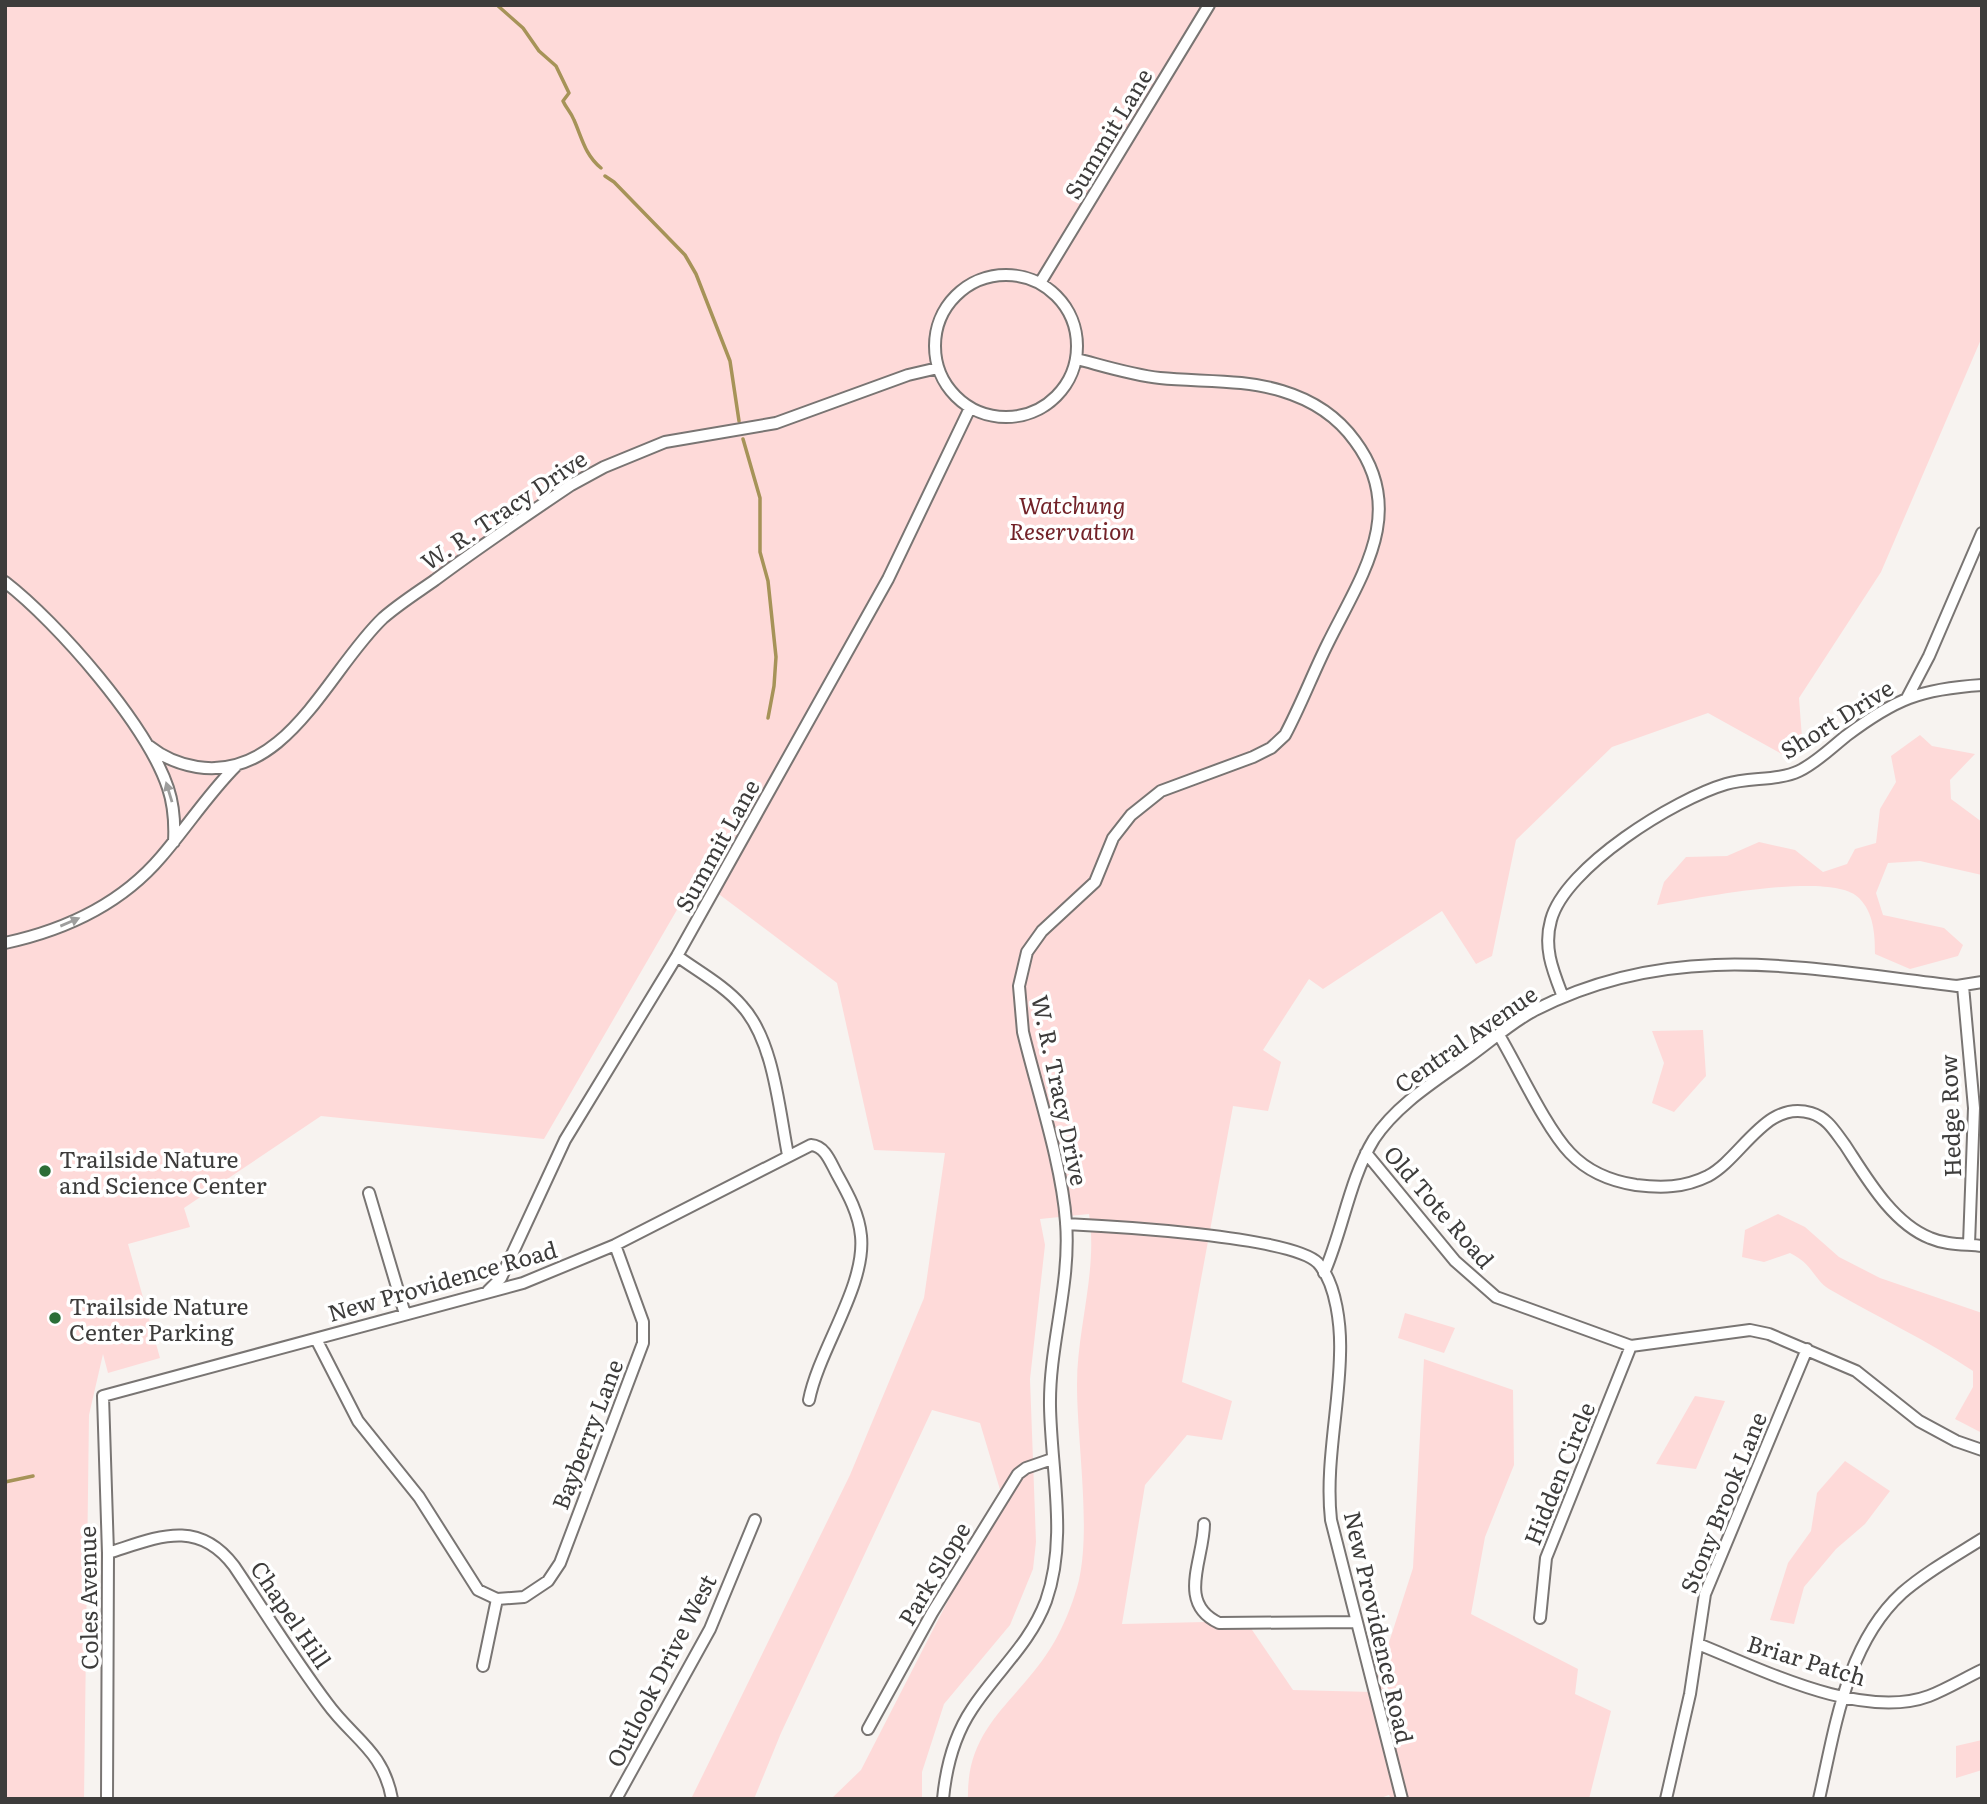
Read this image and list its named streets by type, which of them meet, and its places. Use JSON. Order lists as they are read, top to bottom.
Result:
{
  "streets": {
    "street": [
      "Summit Lane",
      "W. R. Tracy Drive",
      "Short Drive",
      "Central Avenue",
      "Hedge Row",
      "Old Tote Road",
      "New Providence Road",
      "Bayberry Lane",
      "Hidden Circle",
      "Stony Brook Lane",
      "Park Slope",
      "Coles Avenue",
      "Chapel Hill",
      "Briar Patch",
      "Outlook Drive West"
    ]
  },
  "crossings": [
    ["Summit Lane", "W. R. Tracy Drive"],
    ["Summit Lane", "New Providence Road"],
    ["W. R. Tracy Drive", "Park Slope"],
    ["Short Drive", "Central Avenue"],
    ["Central Avenue", "Hedge Row"],
    ["Central Avenue", "Old Tote Road"],
    ["Central Avenue", "New Providence Road"],
    ["Old Tote Road", "Hidden Circle"],
    ["Old Tote Road", "Stony Brook Lane"],
    ["New Providence Road", "Bayberry Lane"],
    ["New Providence Road", "Coles Avenue"],
    ["Stony Brook Lane", "Briar Patch"],
    ["Coles Avenue", "Chapel Hill"]
  ],
  "parks": ["Watchung Reservation"],
  "places": ["Trailside Nature and Science Center", "Trailside Nature Center Parking"]
}
